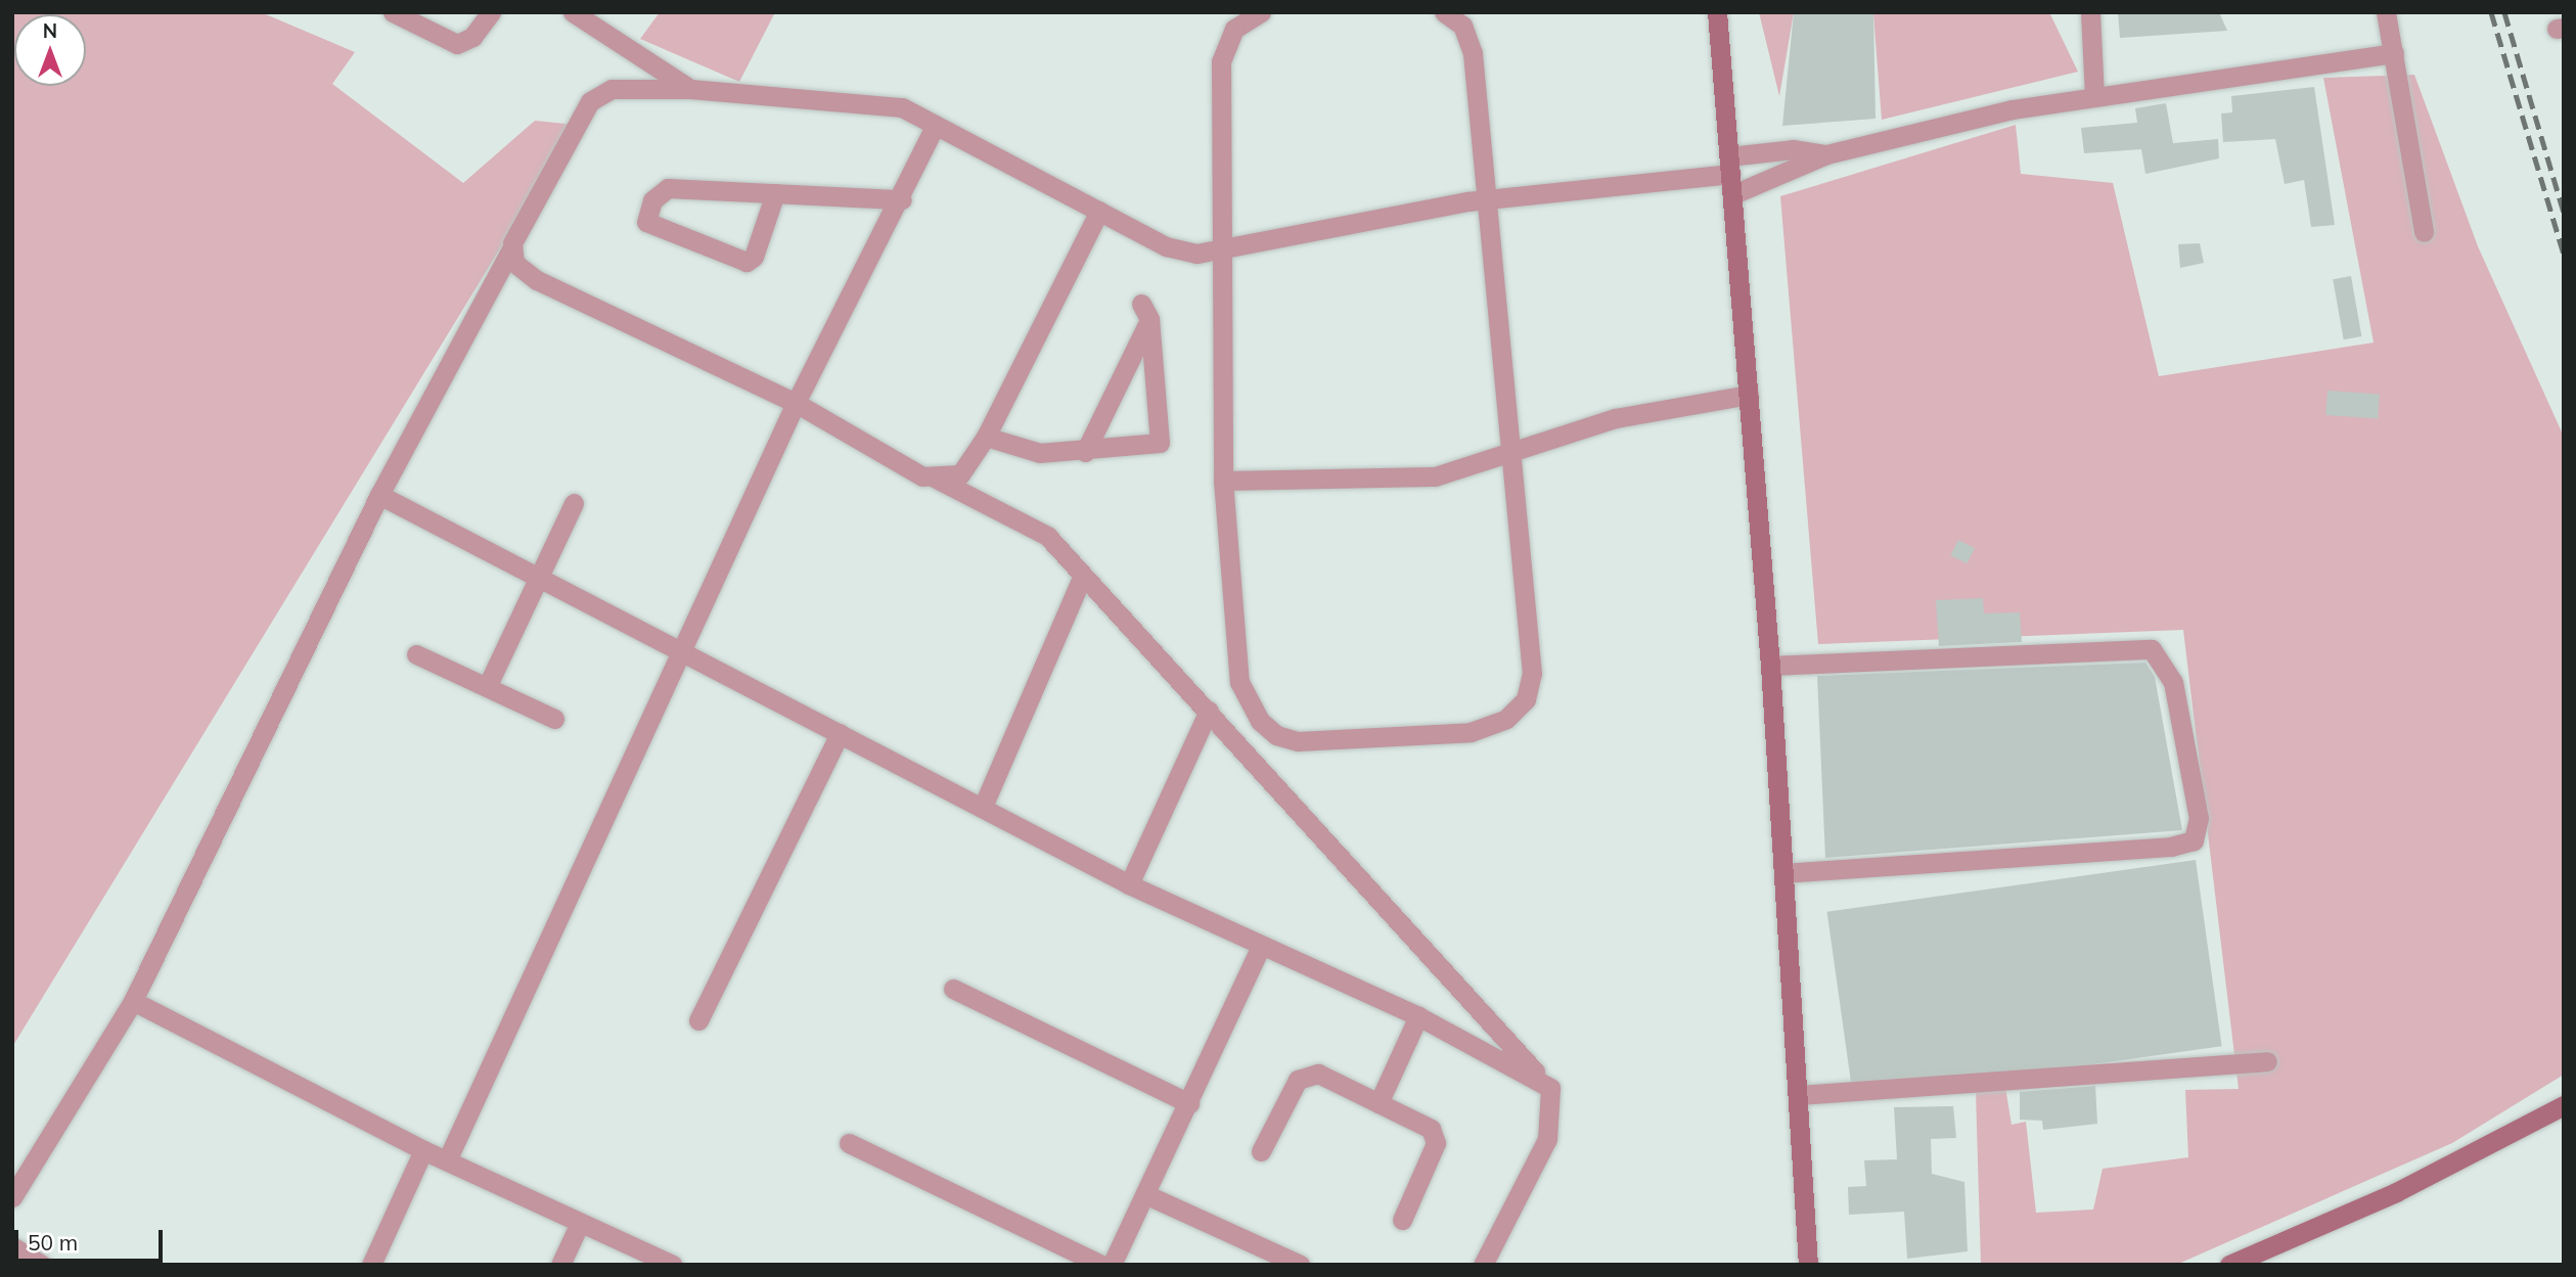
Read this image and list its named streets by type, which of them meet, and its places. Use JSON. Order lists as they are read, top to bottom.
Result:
{
  "scale_bar": "50 m",
  "north": "top"
}
